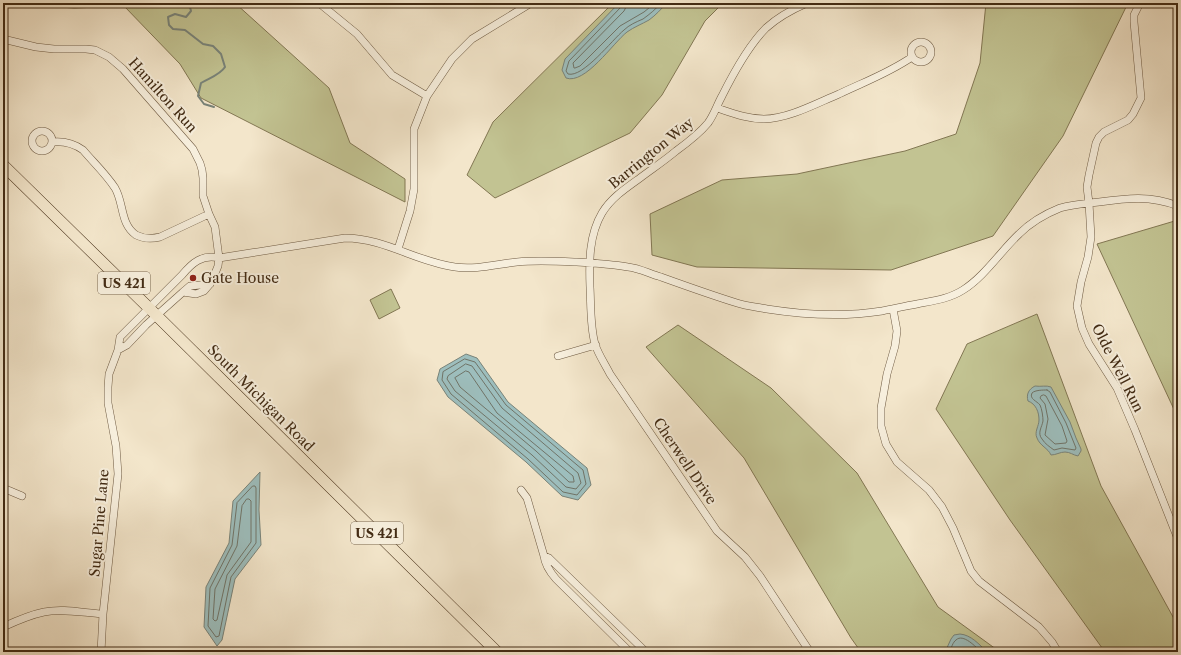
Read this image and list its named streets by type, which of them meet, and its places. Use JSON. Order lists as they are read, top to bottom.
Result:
{
  "streets": {
    "main road": ["US 421", "South Michigan Road"],
    "street": [
      "Hamilton Run",
      "Barrington Way",
      "Olde Well Run",
      "Cherwell Drive",
      "Sugar Pine Lane"
    ]
  },
  "crossings": [
    ["Barrington Way", "Cherwell Drive"],
    ["South Michigan Road", "Sugar Pine Lane"]
  ],
  "places": ["Gate House"]
}
